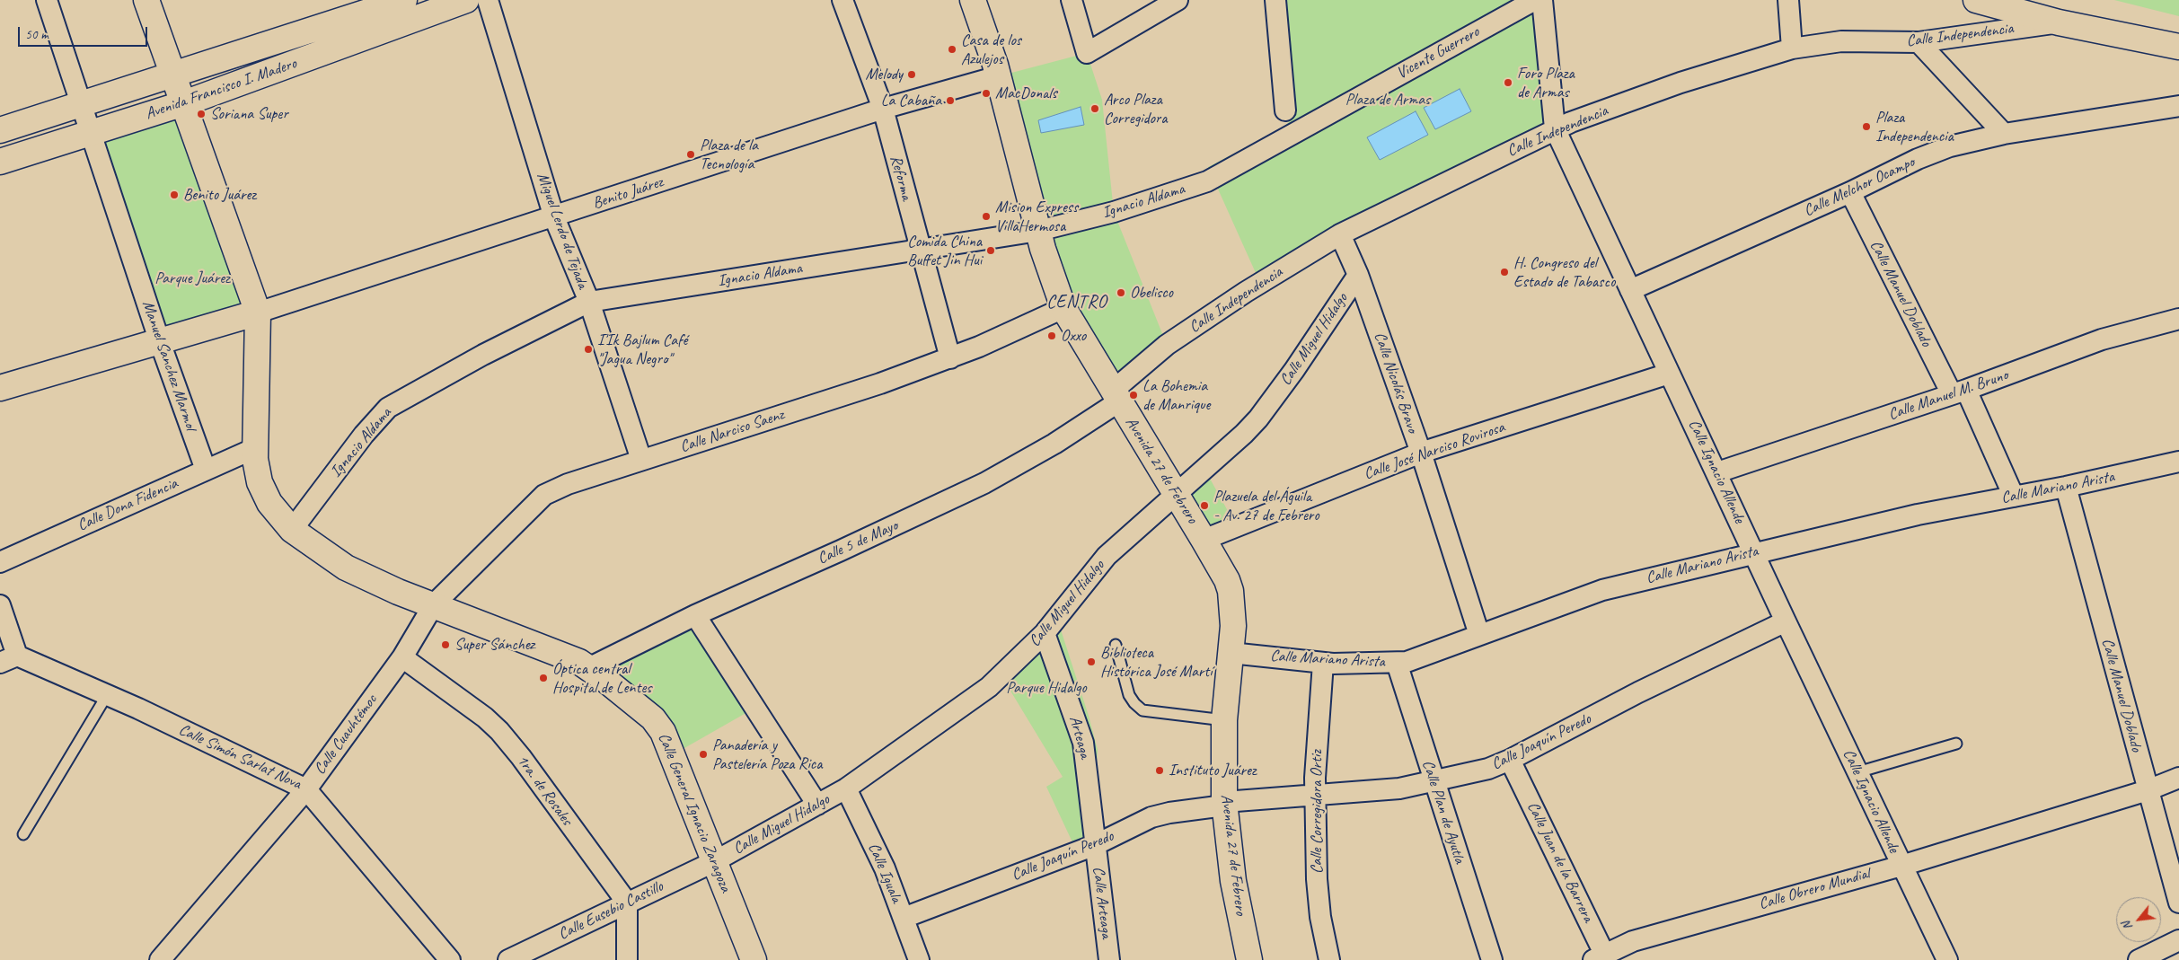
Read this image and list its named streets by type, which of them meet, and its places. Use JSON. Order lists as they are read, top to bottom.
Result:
{
  "streets": {
    "street": [
      "Calle Independencia",
      "Vicente Guerrero",
      "Avenida Francisco I. Madero",
      "Reforma",
      "Calle Melchor Ocampo",
      "Benito Juárez",
      "Ignacio Aldama",
      "Miguel Lerdo de Tejada",
      "Calle Manuel Doblado",
      "Calle Miguel Hidalgo",
      "Manuel Sanchez Marmol",
      "Calle Nicolás Bravo",
      "Calle Manuel M. Bruno",
      "Calle Narciso Saenz",
      "Calle José Narciso Rovirosa",
      "Avenida 27 de Febrero",
      "Calle Ignacio Allende",
      "Calle Mariano Arista",
      "Calle Dona Fidencia",
      "Calle 5 de Mayo",
      "Calle Cuauhtémoc",
      "Arteaga",
      "Calle Joaquín Peredo",
      "Calle Simón Sarlat Nova",
      "1ra. de Rosales",
      "Calle Corregidora Ortiz",
      "Calle Plan de Ayutla",
      "Calle General Ignacio Zaragoza",
      "Calle Juan de la Barrera",
      "Calle Iguala",
      "Calle Obrero Mundial",
      "Calle Arteaga",
      "Calle Eusebio Castillo"
    ]
  },
  "crossings": [
    ["Calle Independencia", "Calle Nicolás Bravo"],
    ["Calle Independencia", "Avenida 27 de Febrero"],
    ["Calle Independencia", "Calle Ignacio Allende"],
    ["Calle Independencia", "Calle 5 de Mayo"],
    ["Vicente Guerrero", "Ignacio Aldama"],
    ["Avenida Francisco I. Madero", "Manuel Sanchez Marmol"],
    ["Avenida Francisco I. Madero", "Calle General Ignacio Zaragoza"],
    ["Reforma", "Benito Juárez"],
    ["Reforma", "Ignacio Aldama"],
    ["Reforma", "Calle Narciso Saenz"],
    ["Calle Melchor Ocampo", "Calle Manuel Doblado"],
    ["Calle Melchor Ocampo", "Calle Ignacio Allende"],
    ["Benito Juárez", "Miguel Lerdo de Tejada"],
    ["Benito Juárez", "Avenida 27 de Febrero"],
    ["Benito Juárez", "Calle General Ignacio Zaragoza"],
    ["Ignacio Aldama", "Miguel Lerdo de Tejada"],
    ["Ignacio Aldama", "Avenida 27 de Febrero"],
    ["Ignacio Aldama", "Calle General Ignacio Zaragoza"],
    ["Miguel Lerdo de Tejada", "Calle Narciso Saenz"],
    ["Calle Manuel Doblado", "Calle Manuel M. Bruno"],
    ["Calle Manuel Doblado", "Calle Mariano Arista"],
    ["Calle Manuel Doblado", "Calle Obrero Mundial"],
    ["Calle Miguel Hidalgo", "Calle Nicolás Bravo"],
    ["Calle Miguel Hidalgo", "Avenida 27 de Febrero"],
    ["Calle Miguel Hidalgo", "Arteaga"],
    ["Calle Miguel Hidalgo", "Calle General Ignacio Zaragoza"],
    ["Calle Miguel Hidalgo", "Calle Iguala"],
    ["Calle Miguel Hidalgo", "Calle Eusebio Castillo"],
    ["Manuel Sanchez Marmol", "Calle Dona Fidencia"],
    ["Calle Nicolás Bravo", "Calle José Narciso Rovirosa"],
    ["Calle Nicolás Bravo", "Calle Mariano Arista"],
    ["Calle Manuel M. Bruno", "Calle Ignacio Allende"],
    ["Calle Narciso Saenz", "Avenida 27 de Febrero"],
    ["Calle Narciso Saenz", "Calle Cuauhtémoc"],
    ["Calle Narciso Saenz", "Calle General Ignacio Zaragoza"],
    ["Calle José Narciso Rovirosa", "Avenida 27 de Febrero"],
    ["Calle José Narciso Rovirosa", "Calle Ignacio Allende"],
    ["Avenida 27 de Febrero", "Calle Mariano Arista"],
    ["Avenida 27 de Febrero", "Calle 5 de Mayo"],
    ["Avenida 27 de Febrero", "Calle Joaquín Peredo"],
    ["Calle Ignacio Allende", "Calle Mariano Arista"],
    ["Calle Ignacio Allende", "Calle Joaquín Peredo"],
    ["Calle Ignacio Allende", "Calle Obrero Mundial"],
    ["Calle Mariano Arista", "Calle Corregidora Ortiz"],
    ["Calle Mariano Arista", "Calle Plan de Ayutla"],
    ["Calle Dona Fidencia", "Calle General Ignacio Zaragoza"],
    ["Calle 5 de Mayo", "Calle General Ignacio Zaragoza"],
    ["Calle Cuauhtémoc", "Calle Simón Sarlat Nova"],
    ["Calle Cuauhtémoc", "1ra. de Rosales"],
    ["Calle Cuauhtémoc", "Calle General Ignacio Zaragoza"],
    ["Arteaga", "Calle Joaquín Peredo"],
    ["Arteaga", "Calle Arteaga"],
    ["Calle Joaquín Peredo", "Calle Corregidora Ortiz"],
    ["Calle Joaquín Peredo", "Calle Plan de Ayutla"],
    ["Calle Joaquín Peredo", "Calle Juan de la Barrera"],
    ["Calle Joaquín Peredo", "Calle Iguala"],
    ["Calle Joaquín Peredo", "Calle Arteaga"],
    ["1ra. de Rosales", "Calle Eusebio Castillo"],
    ["Calle General Ignacio Zaragoza", "Calle Eusebio Castillo"],
    ["Calle Juan de la Barrera", "Calle Obrero Mundial"]
  ],
  "districts": ["CENTRO"],
  "parks": ["Plaza de Armas", "Parque Juárez", "Parque Hidalgo"],
  "places": [
    "Casa de los Azulejos",
    "Melody",
    "Foro Plaza de Armas",
    "MacDonals",
    "La Cabaña",
    "Arco Plaza Corregidora",
    "Soriana Super",
    "Plaza Independencia",
    "Plaza de la Tecnología",
    "Benito Juárez",
    "Mision Express VillaHermosa",
    "Comida China Buffet Jin Hui",
    "H. Congreso del Estado de Tabasco",
    "Obelisco",
    "Oxxo",
    "I'Ik Bajlum Café \"Jagua Negro\"",
    "La Bohemia de Manrique",
    "Plazuela del Águila - Av. 27 de Febrero",
    "Super Sánchez",
    "Biblioteca Histórica José Martí",
    "Óptica central Hospital de Lentes",
    "Panadería y Pastelería Poza Rica",
    "Instituto Juárez"
  ],
  "scale_bar": "50 m",
  "north": "bottom left"
}
